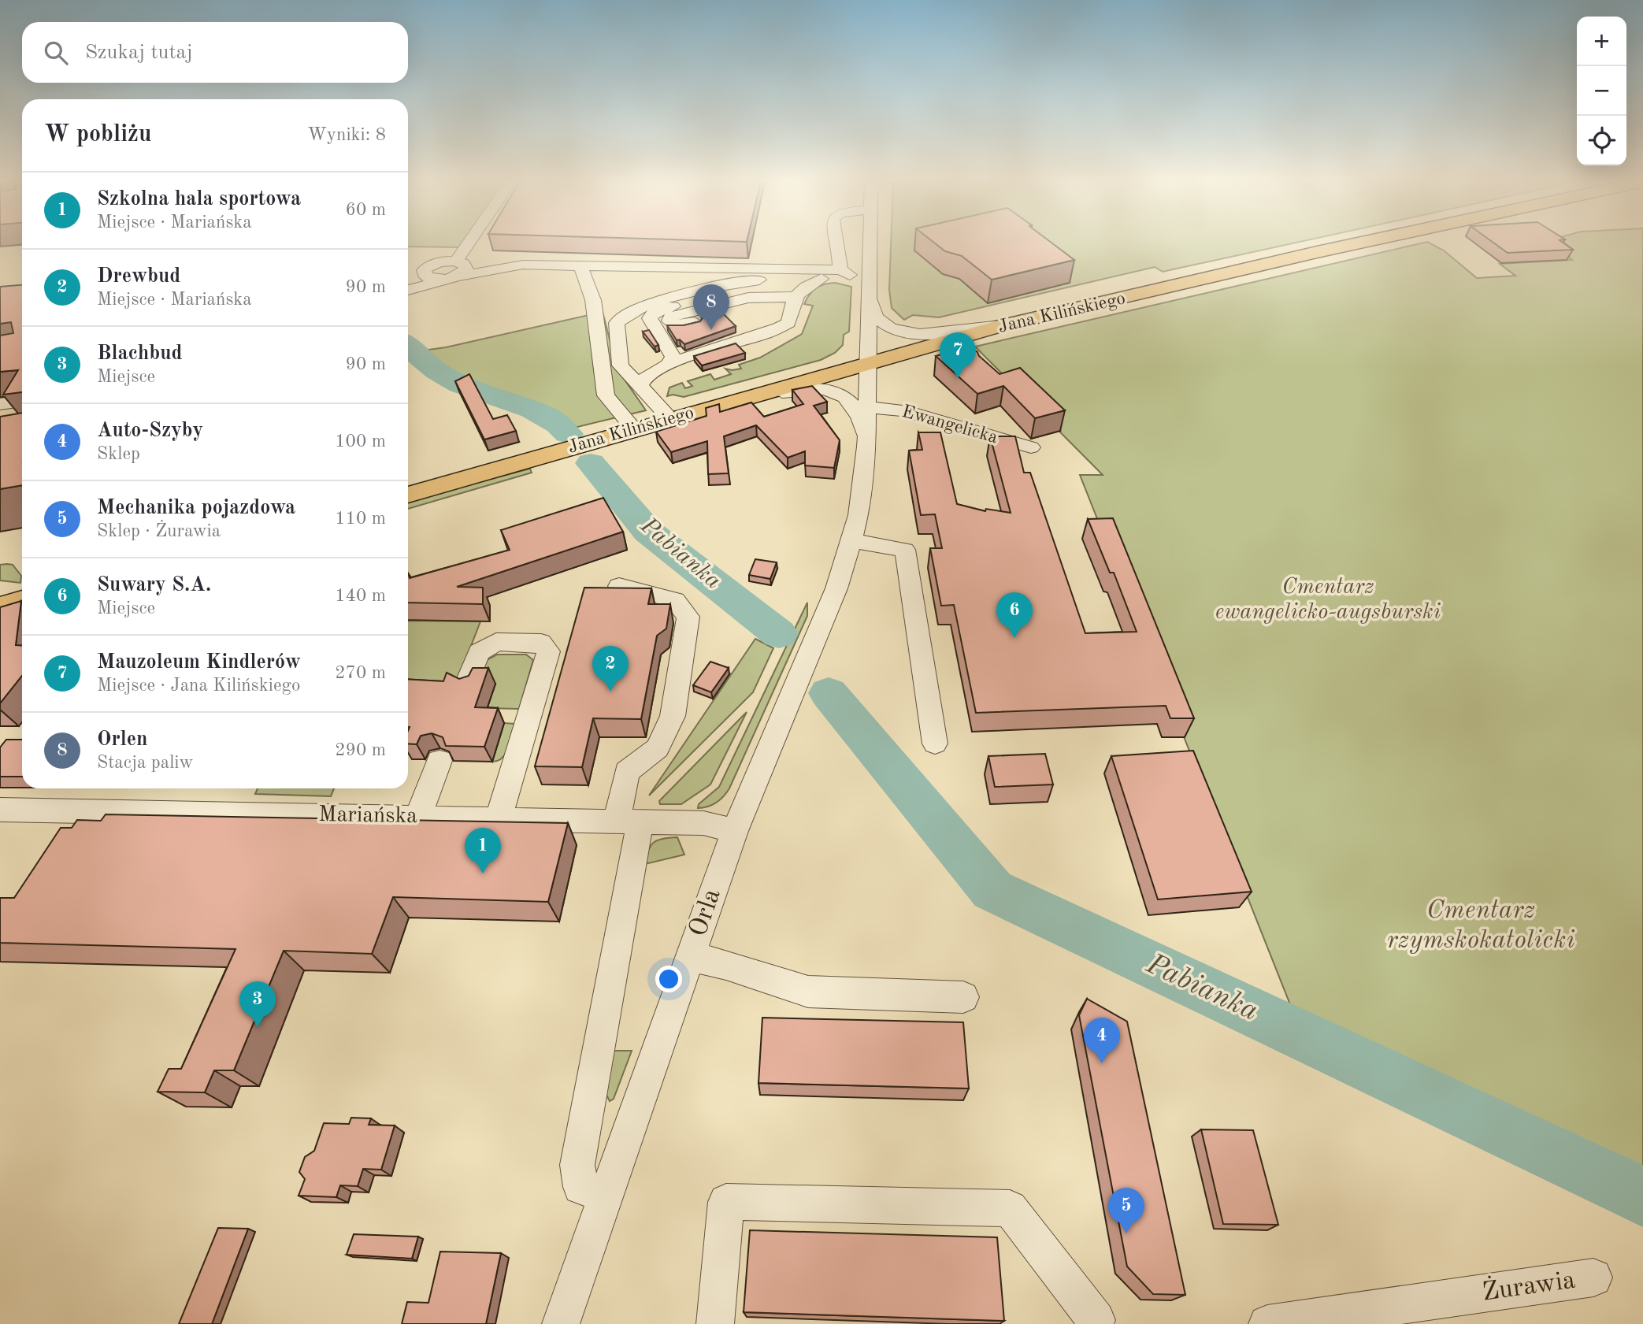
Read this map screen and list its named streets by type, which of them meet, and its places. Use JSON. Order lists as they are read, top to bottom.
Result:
{
  "streets": {
    "main road": ["Jana Kilińskiego"],
    "street": [
      "Ewangelicka",
      "Mariańska",
      "Orla",
      "Żurawia"
    ]
  },
  "crossings": [
    ["Jana Kilińskiego", "Orla"],
    ["Ewangelicka", "Orla"],
    ["Mariańska", "Orla"]
  ],
  "water": ["Pabianka"],
  "parks": ["Cmentarz ewangelicko-augsburski", "Cmentarz rzymskokatolicki"],
  "page": {
    "map_buttons": ["+", "−"],
    "search": "Szukaj tutaj",
    "heading": ["W pobliżu", "Wyniki: 8"],
    "list": [
      {
        "mark": "1",
        "name": "Szkolna hala sportowa",
        "note": "Miejsce · Mariańska",
        "value": "60 m"
      },
      {
        "mark": "2",
        "name": "Drewbud",
        "note": "Miejsce · Mariańska",
        "value": "90 m"
      },
      {
        "mark": "3",
        "name": "Blachbud",
        "note": "Miejsce",
        "value": "90 m"
      },
      {
        "mark": "4",
        "name": "Auto-Szyby",
        "note": "Sklep",
        "value": "100 m"
      },
      {
        "mark": "5",
        "name": "Mechanika pojazdowa",
        "note": "Sklep · Żurawia",
        "value": "110 m"
      },
      {
        "mark": "6",
        "name": "Suwary S.A.",
        "note": "Miejsce",
        "value": "140 m"
      },
      {
        "mark": "7",
        "name": "Mauzoleum Kindlerów",
        "note": "Miejsce · Jana Kilińskiego",
        "value": "270 m"
      },
      {
        "mark": "8",
        "name": "Orlen",
        "note": "Stacja paliw",
        "value": "290 m"
      }
    ],
    "pins": [
      "8",
      "7",
      "6",
      "2",
      "1",
      "3",
      "4",
      "5"
    ]
  }
}
